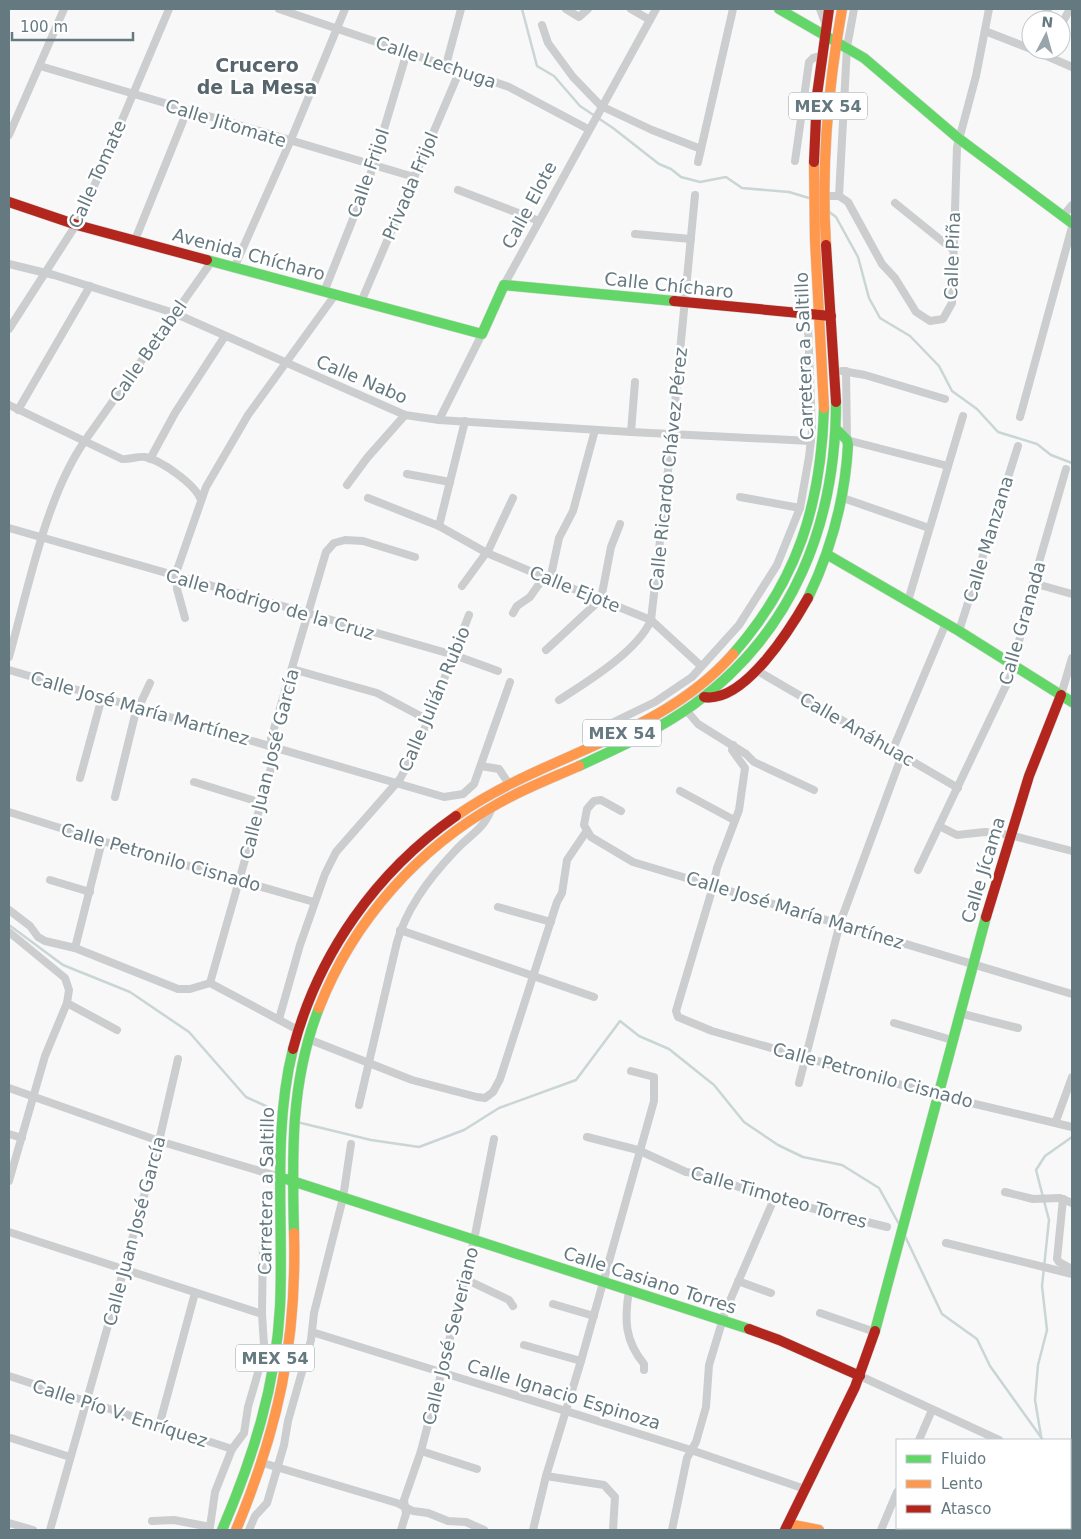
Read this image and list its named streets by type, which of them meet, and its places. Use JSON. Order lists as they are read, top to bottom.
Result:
{
  "streets": {
    "main road": [
      "MEX 54",
      "Calle Elote",
      "Avenida Chícharo",
      "Calle Chícharo",
      "Carretera a Saltillo",
      "Calle Jícama",
      "Calle Casiano Torres"
    ],
    "street": [
      "Calle Lechuga",
      "Calle Jitomate",
      "Calle Frijol",
      "Calle Tomate",
      "Privada Frijol",
      "Calle Piña",
      "Calle Betabel",
      "Calle Nabo",
      "Calle Ricardo Chávez Pérez",
      "Calle Manzana",
      "Calle Ejote",
      "Calle Rodrigo de la Cruz",
      "Calle Granada",
      "Calle Julián Rubio",
      "Calle José María Martínez",
      "Calle Anáhuac",
      "Calle Juan José García",
      "Calle Petronilo Cisnado",
      "Calle Timoteo Torres",
      "Calle José Severiano",
      "Calle Ignacio Espinoza",
      "Calle Pío V. Enríquez"
    ]
  },
  "crossings": [
    ["Calle Lechuga", "Calle Frijol"],
    ["Calle Lechuga", "Privada Frijol"],
    ["Calle Lechuga", "Calle Elote"],
    ["Calle Jitomate", "Calle Frijol"],
    ["Calle Jitomate", "Calle Tomate"],
    ["Calle Jitomate", "Privada Frijol"],
    ["Calle Frijol", "Avenida Chícharo"],
    ["Calle Tomate", "Avenida Chícharo"],
    ["Calle Tomate", "Calle Nabo"],
    ["Privada Frijol", "Avenida Chícharo"],
    ["Calle Elote", "Avenida Chícharo"],
    ["Calle Elote", "Calle Chícharo"],
    ["Calle Elote", "Calle Nabo"],
    ["Avenida Chícharo", "Calle Betabel"],
    ["Calle Chícharo", "Carretera a Saltillo"],
    ["Calle Chícharo", "Calle Ricardo Chávez Pérez"],
    ["Calle Betabel", "Calle Nabo"],
    ["Calle Betabel", "Calle Rodrigo de la Cruz"],
    ["Carretera a Saltillo", "Calle Casiano Torres"],
    ["Calle Nabo", "Calle Ricardo Chávez Pérez"],
    ["Calle Ricardo Chávez Pérez", "Calle Ejote"],
    ["Calle Rodrigo de la Cruz", "Calle Julián Rubio"],
    ["Calle Rodrigo de la Cruz", "Calle Juan José García"],
    ["Calle Granada", "Calle Anáhuac"],
    ["Calle Julián Rubio", "Calle José María Martínez"],
    ["Calle Julián Rubio", "Calle Petronilo Cisnado"],
    ["Calle José María Martínez", "Calle Juan José García"],
    ["Calle José María Martínez", "Calle Petronilo Cisnado"],
    ["Calle José María Martínez", "Calle Jícama"],
    ["Calle Juan José García", "Calle Petronilo Cisnado"],
    ["Calle Juan José García", "Calle Pío V. Enríquez"],
    ["Calle Petronilo Cisnado", "Calle Jícama"],
    ["Calle Jícama", "Calle Casiano Torres"],
    ["Calle Jícama", "Calle Ignacio Espinoza"],
    ["Calle Casiano Torres", "Calle José Severiano"],
    ["Calle José Severiano", "Calle Ignacio Espinoza"]
  ],
  "districts": ["Crucero de La Mesa"],
  "legend": ["Fluido", "Lento", "Atasco"],
  "scale_bar": "100 m",
  "north": "top"
}
